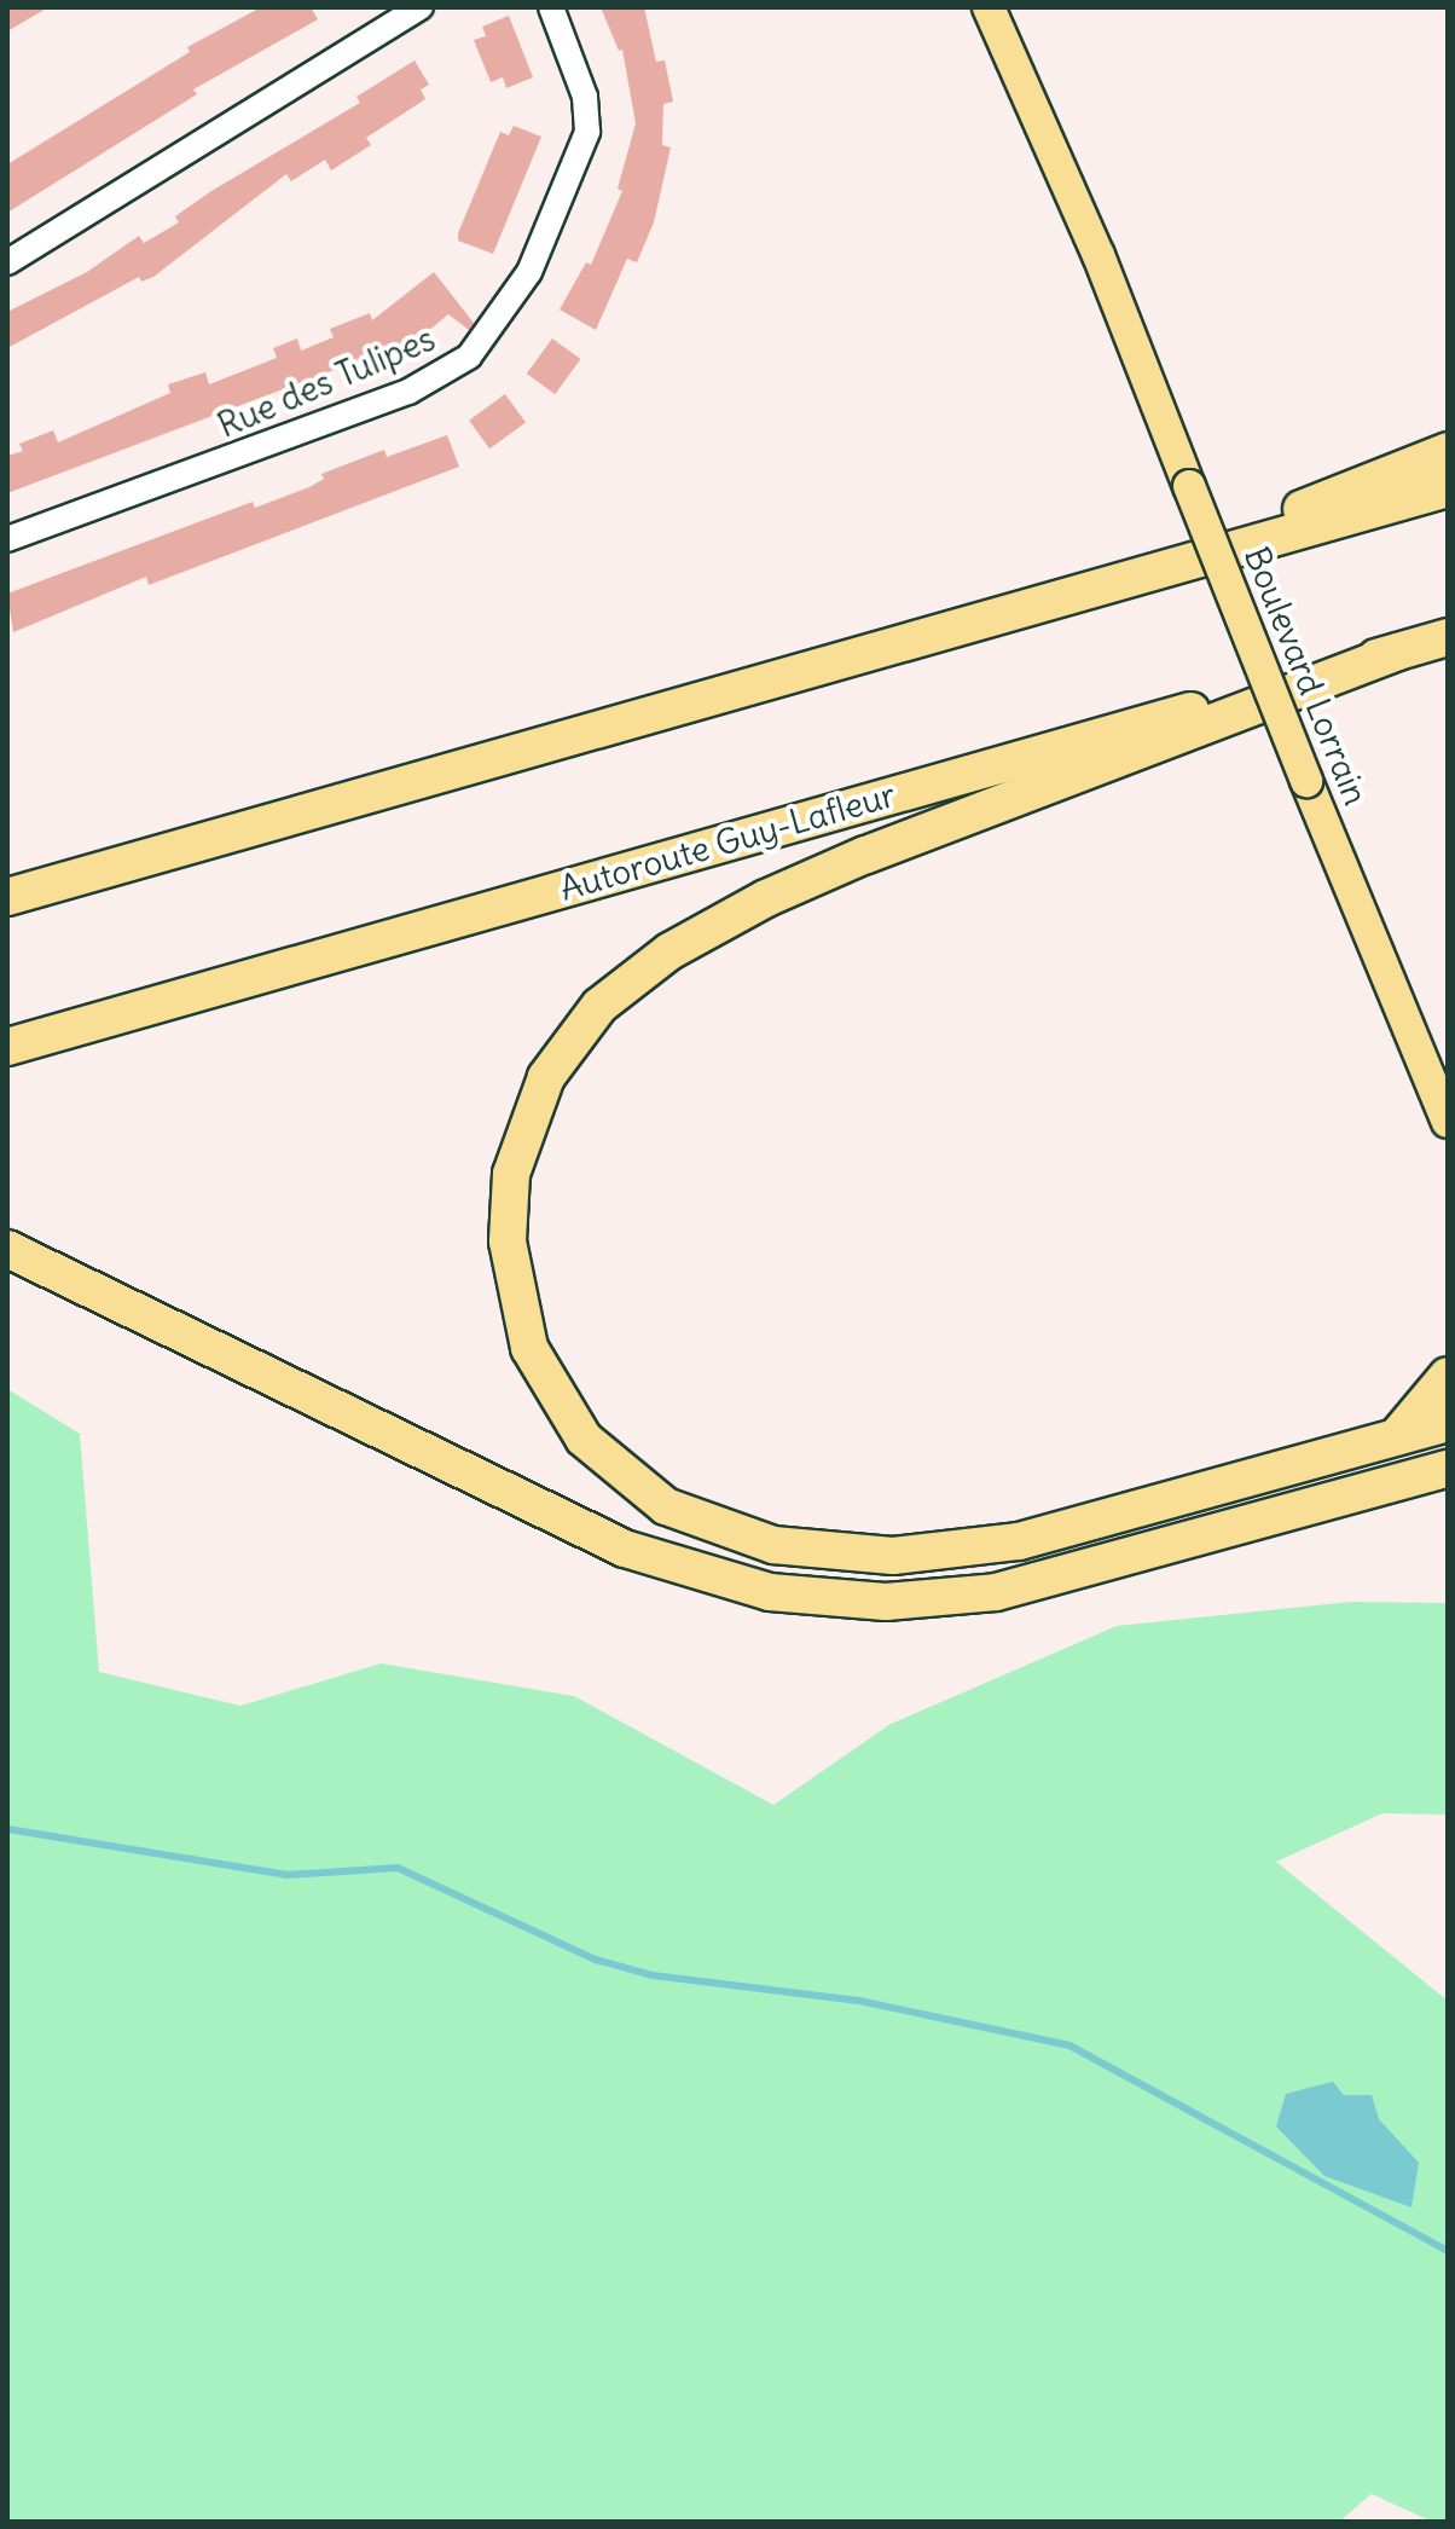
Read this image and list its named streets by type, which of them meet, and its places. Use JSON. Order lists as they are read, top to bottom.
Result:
{
  "streets": {
    "highway": ["Autoroute Guy-Lafleur"],
    "main road": ["Boulevard Lorrain"],
    "street": ["Rue des Tulipes"]
  }
}
